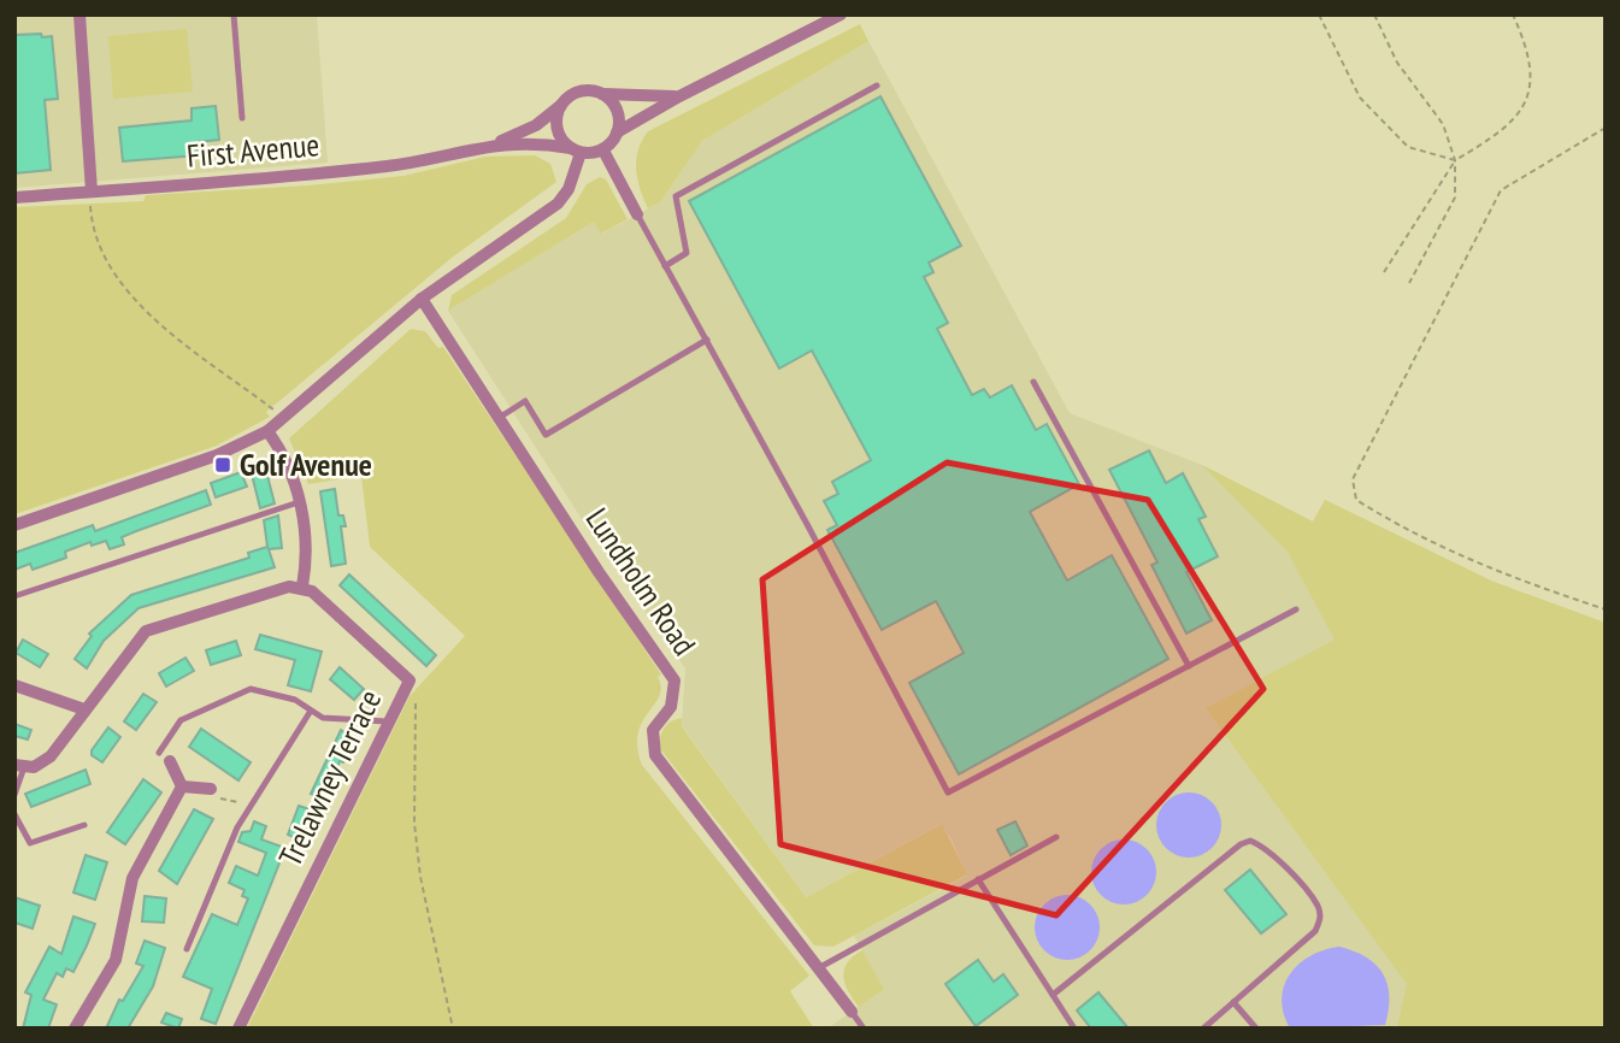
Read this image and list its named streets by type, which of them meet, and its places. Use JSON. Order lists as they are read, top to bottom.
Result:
{
  "streets": {
    "street": ["First Avenue", "Lundholm Road", "Trelawney Terrace"]
  },
  "places": {
    "transit": ["Golf Avenue"]
  }
}
